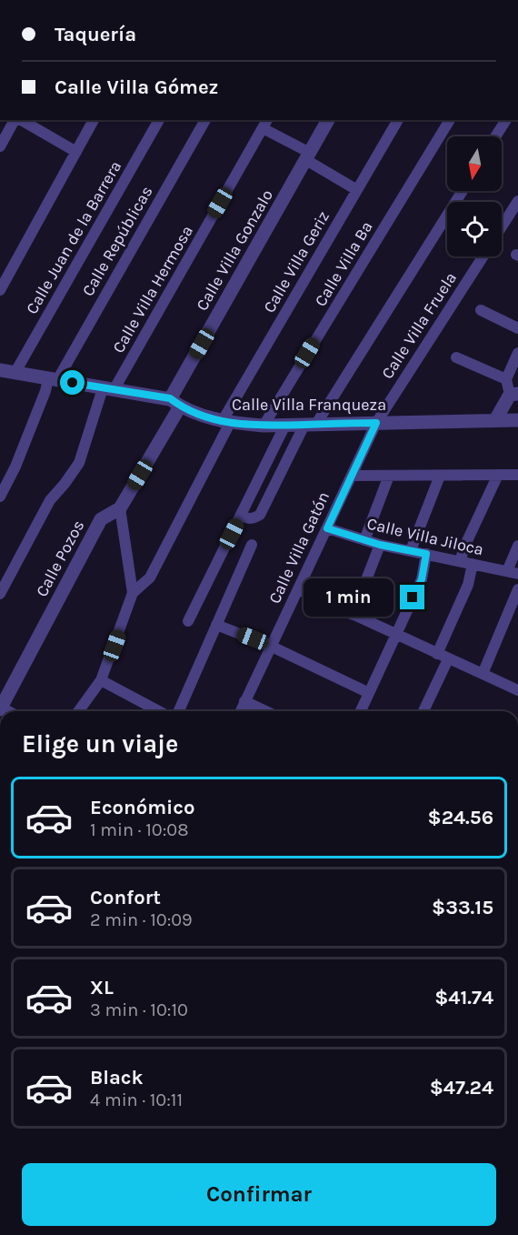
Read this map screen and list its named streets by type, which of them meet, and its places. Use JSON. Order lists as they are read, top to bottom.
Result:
{
  "streets": {
    "street": [
      "Calle Juan de la Barrera",
      "Calle Repúblicas",
      "Calle Villa Gonzalo",
      "Calle Villa Geriz",
      "Calle Villa Ba",
      "Calle Villa Hermosa",
      "Calle Villa Fruela",
      "Calle Villa Franqueza",
      "Calle Villa Jiloca",
      "Calle Villa Gatón",
      "Calle Pozos"
    ]
  },
  "crossings": [
    ["Calle Juan de la Barrera", "Calle Villa Franqueza"],
    ["Calle Repúblicas", "Calle Villa Franqueza"],
    ["Calle Villa Gonzalo", "Calle Villa Franqueza"],
    ["Calle Villa Gonzalo", "Calle Pozos"],
    ["Calle Villa Geriz", "Calle Villa Franqueza"],
    ["Calle Villa Ba", "Calle Villa Franqueza"],
    ["Calle Villa Hermosa", "Calle Villa Franqueza"],
    ["Calle Villa Fruela", "Calle Villa Franqueza"],
    ["Calle Villa Fruela", "Calle Villa Gatón"],
    ["Calle Villa Franqueza", "Calle Villa Gatón"],
    ["Calle Villa Franqueza", "Calle Pozos"],
    ["Calle Villa Jiloca", "Calle Villa Gatón"]
  ],
  "north": "bottom",
  "page": {
    "banner": ["Taquería", "Calle Villa Gómez"],
    "bubble": "1 min",
    "heading": "Elige un viaje",
    "list": [
      {
        "name": "Económico",
        "note": "1 min · 10:08",
        "value": "$24.56"
      },
      {
        "name": "Confort",
        "note": "2 min · 10:09",
        "value": "$33.15"
      },
      {
        "name": "XL",
        "note": "3 min · 10:10",
        "value": "$41.74"
      },
      {
        "name": "Black",
        "note": "4 min · 10:11",
        "value": "$47.24"
      }
    ],
    "buttons": "Confirmar"
  }
}
